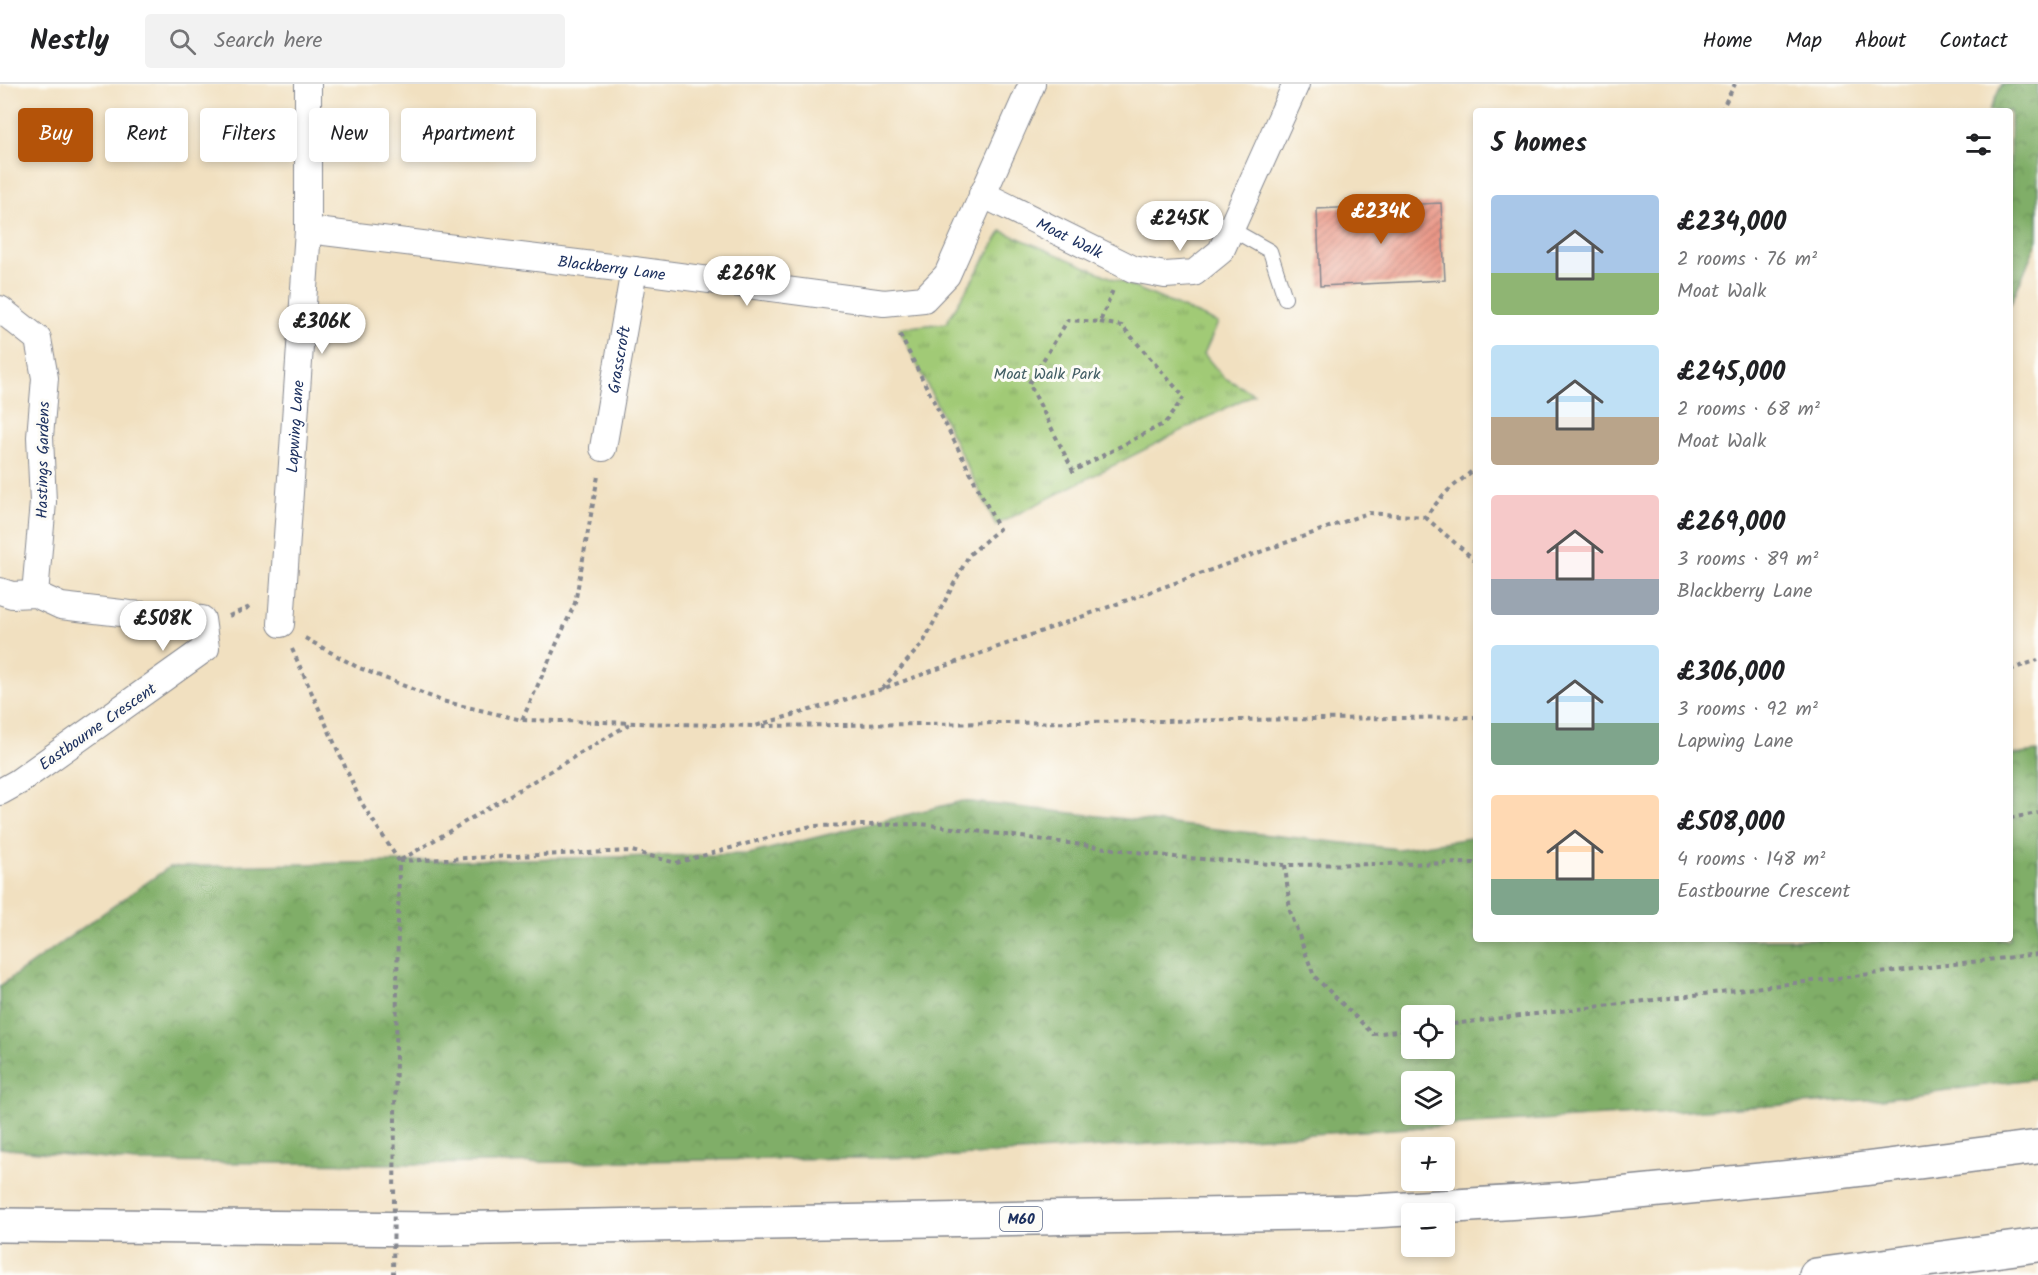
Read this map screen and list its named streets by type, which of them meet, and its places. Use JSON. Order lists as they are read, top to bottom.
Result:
{
  "streets": {
    "highway": ["M60"],
    "street": [
      "Moat Walk",
      "Blackberry Lane",
      "Grasscroft",
      "Lapwing Lane",
      "Hastings Gardens",
      "Eastbourne Crescent"
    ]
  },
  "crossings": [
    ["Moat Walk", "Blackberry Lane"],
    ["Blackberry Lane", "Grasscroft"],
    ["Blackberry Lane", "Lapwing Lane"]
  ],
  "parks": ["Moat Walk Park"],
  "page": {
    "header": "Nestly",
    "search": "Search here",
    "nav": [
      "Home",
      "Map",
      "About",
      "Contact"
    ],
    "chip": [
      "Buy",
      "Rent",
      "Filters",
      "New",
      "Apartment"
    ],
    "heading": "5 homes",
    "list": [
      {
        "name": "£234,000",
        "note": "2 rooms · 76 m² · Moat Walk"
      },
      {
        "name": "£245,000",
        "note": "2 rooms · 68 m² · Moat Walk"
      },
      {
        "name": "£269,000",
        "note": "3 rooms · 89 m² · Blackberry Lane"
      },
      {
        "name": "£306,000",
        "note": "3 rooms · 92 m² · Lapwing Lane"
      },
      {
        "name": "£508,000",
        "note": "4 rooms · 148 m² · Eastbourne Crescent"
      }
    ],
    "price": [
      "£234K",
      "£245K",
      "£269K",
      "£306K",
      "£508K"
    ],
    "map_buttons": ["+", "−"]
  }
}
